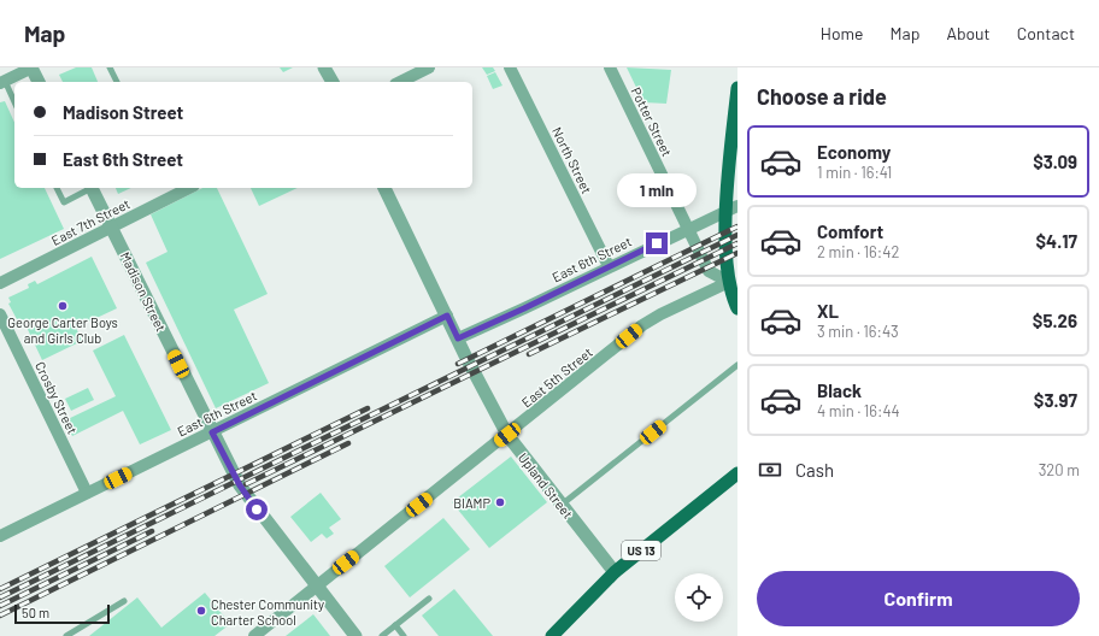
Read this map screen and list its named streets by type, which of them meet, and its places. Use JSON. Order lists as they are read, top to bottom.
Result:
{
  "streets": {
    "main road": ["US 13"],
    "street": [
      "Potter Street",
      "North Street",
      "East 7th Street",
      "East 6th Street",
      "Madison Street",
      "East 5th Street",
      "Crosby Street",
      "Upland Street"
    ]
  },
  "crossings": [
    ["Potter Street", "East 6th Street"],
    ["Potter Street", "East 5th Street"],
    ["North Street", "East 6th Street"],
    ["East 7th Street", "Madison Street"],
    ["East 6th Street", "Madison Street"],
    ["East 6th Street", "Crosby Street"],
    ["East 6th Street", "Upland Street"],
    ["Madison Street", "East 5th Street"],
    ["East 5th Street", "Upland Street"],
    ["Upland Street", "US 13"]
  ],
  "places": ["George Carter Boys and Girls Club", "BIAMP", "Chester Community Charter School"],
  "scale_bar": "50 m",
  "page": {
    "header": "Map",
    "nav": [
      "Home",
      "Map",
      "About",
      "Contact"
    ],
    "heading": "Choose a ride",
    "banner": ["Madison Street", "East 6th Street"],
    "list": [
      {
        "name": "Economy",
        "note": "1 min · 16:41",
        "value": "$3.09"
      },
      {
        "name": "Comfort",
        "note": "2 min · 16:42",
        "value": "$4.17"
      },
      {
        "name": "XL",
        "note": "3 min · 16:43",
        "value": "$5.26"
      },
      {
        "name": "Black",
        "note": "4 min · 16:44",
        "value": "$3.97"
      }
    ],
    "bubble": "1 min",
    "pay": ["Cash", "320 m"],
    "buttons": "Confirm",
    "scale": "50 m"
  }
}
